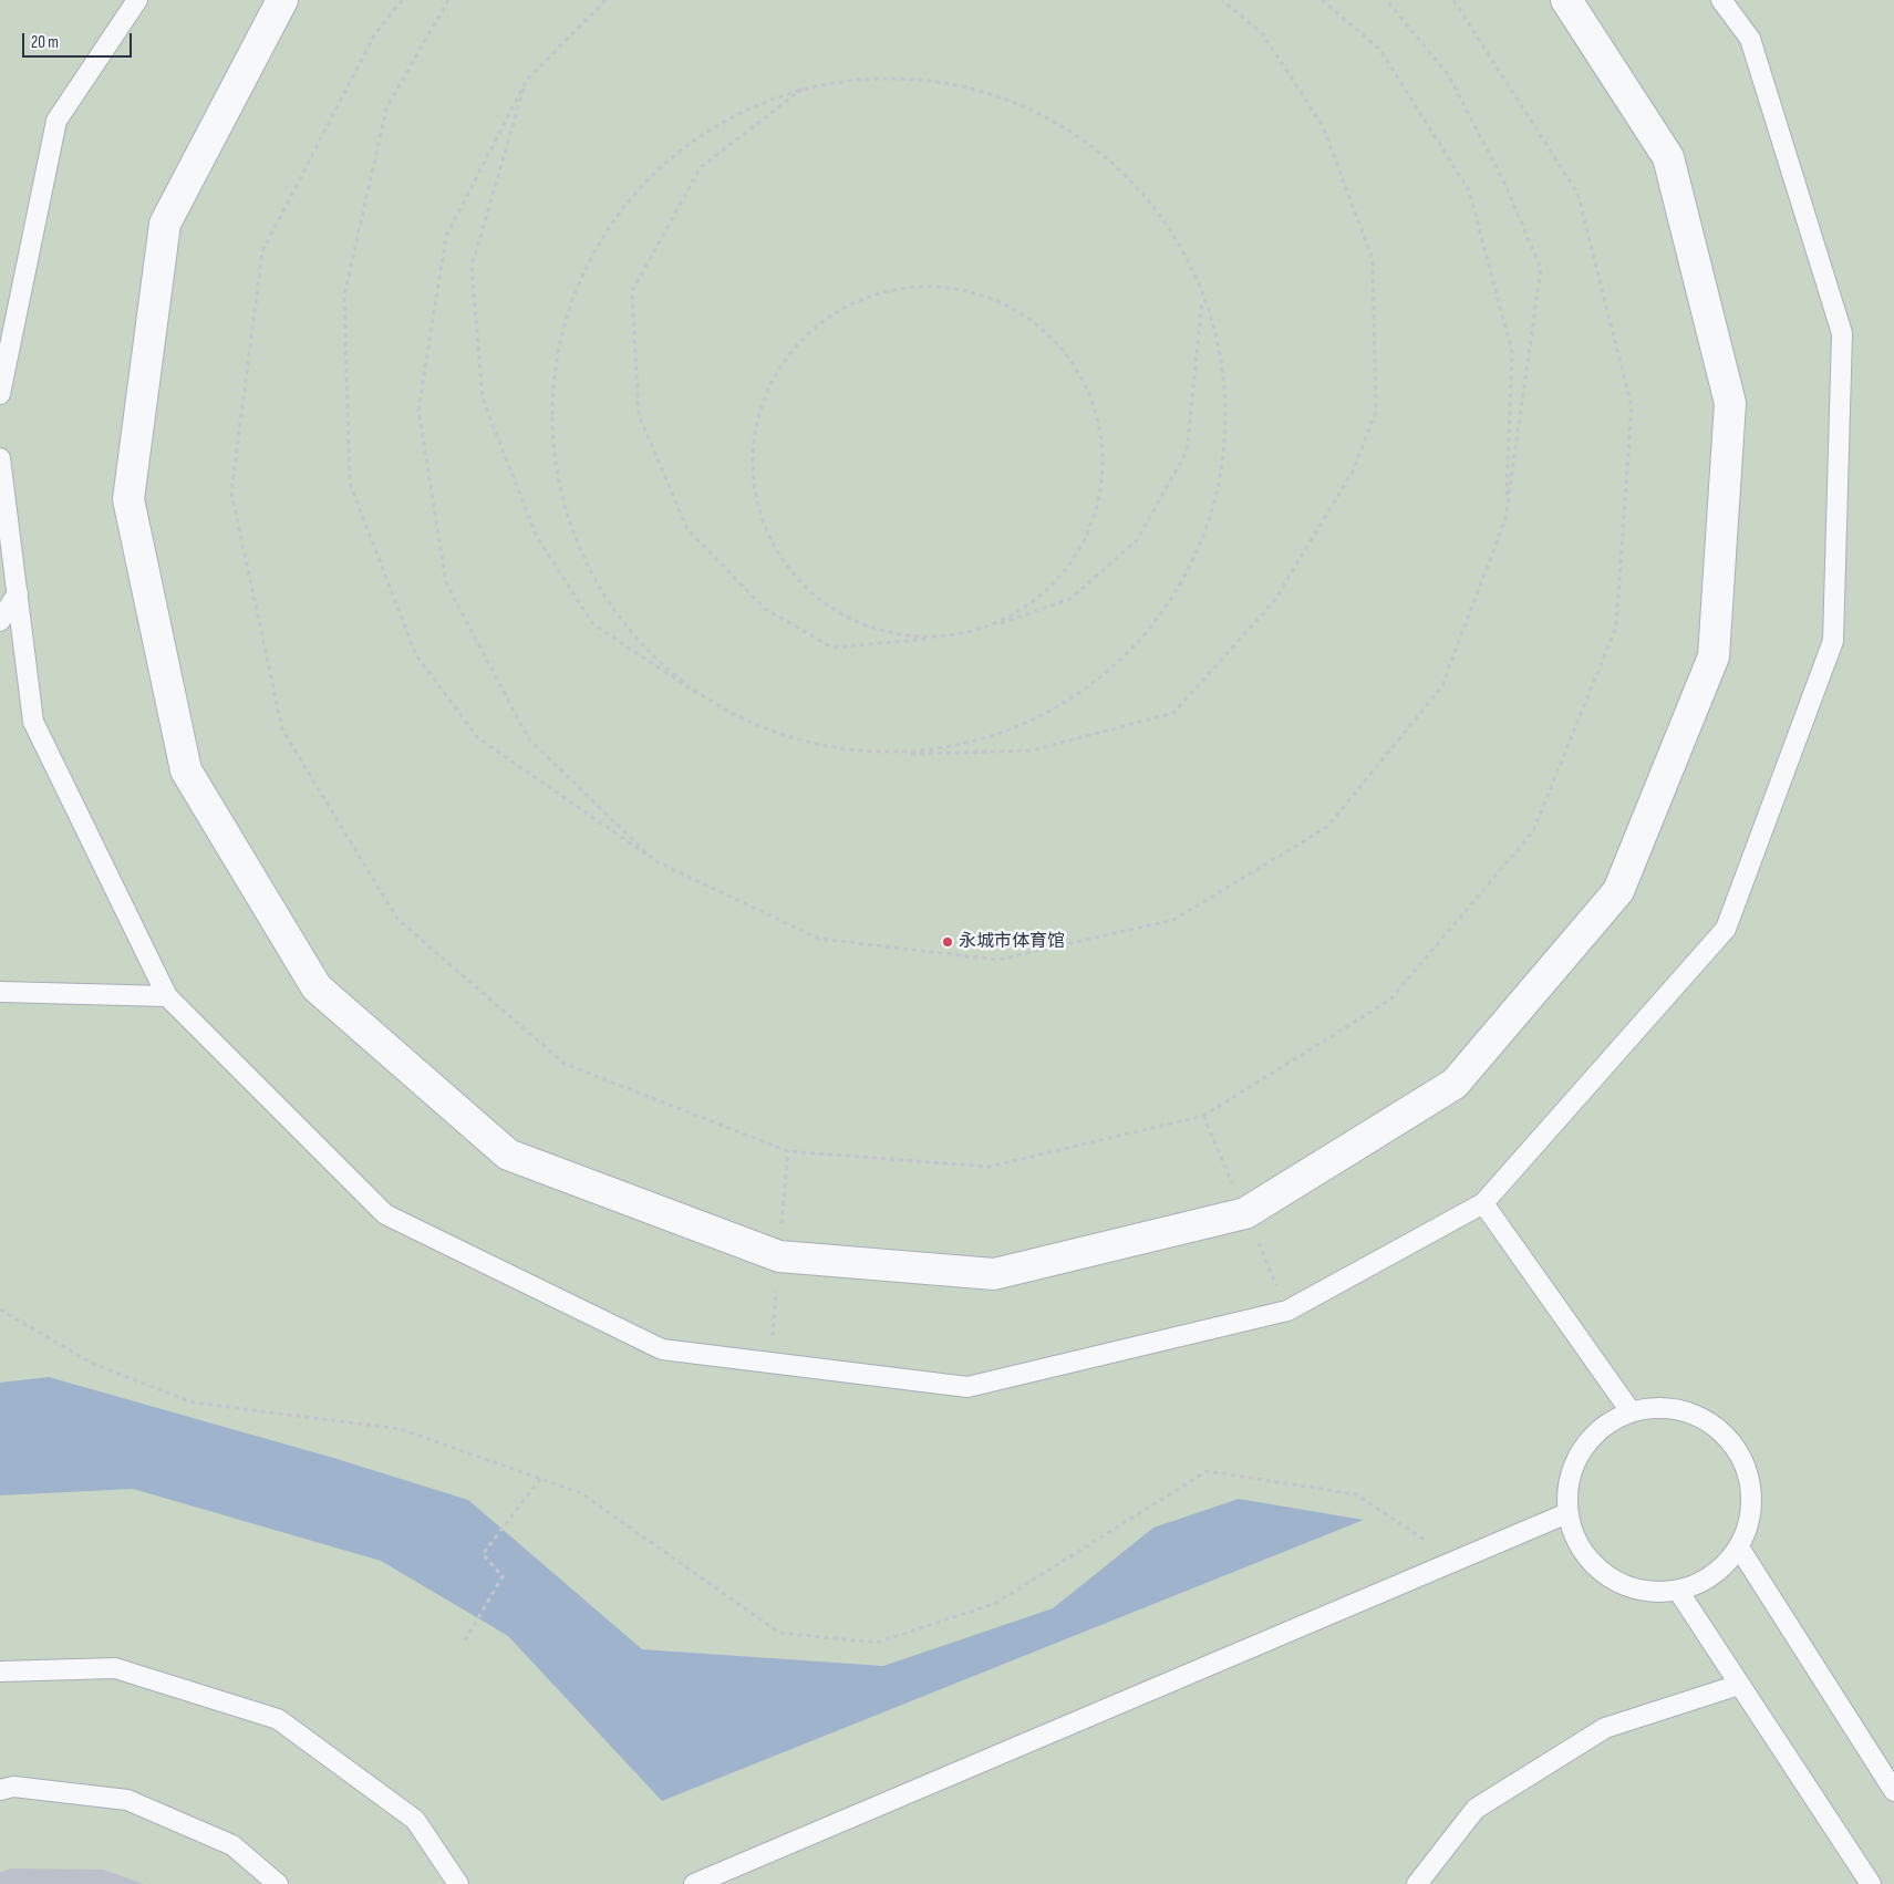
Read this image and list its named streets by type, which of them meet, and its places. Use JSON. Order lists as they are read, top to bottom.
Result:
{
  "places": ["永城市体育馆"],
  "scale_bar": "20 m"
}
